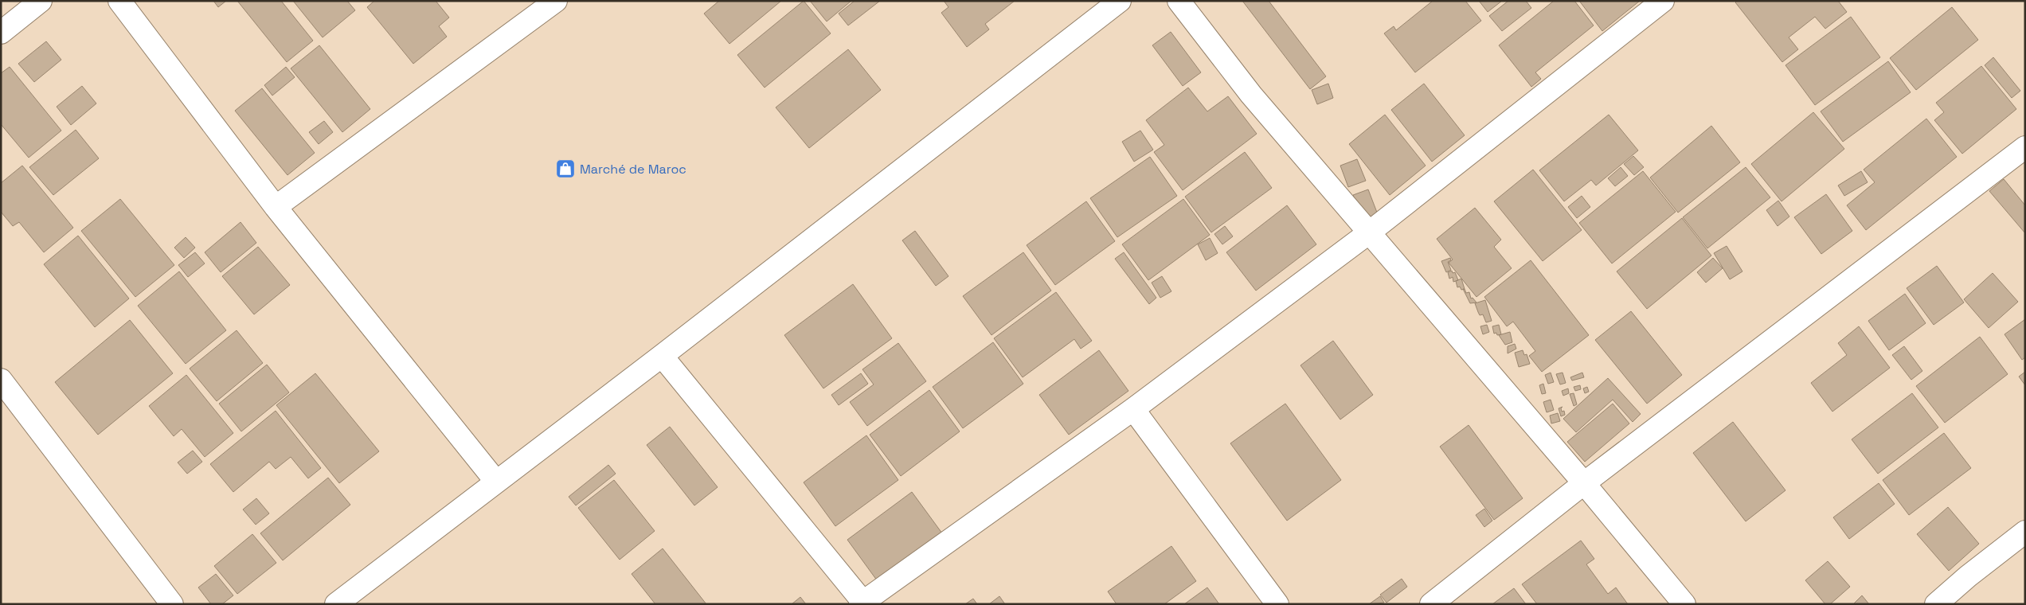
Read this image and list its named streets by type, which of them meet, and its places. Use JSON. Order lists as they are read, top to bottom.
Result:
{
  "places": {
    "shop": ["Marché de Maroc"]
  }
}
